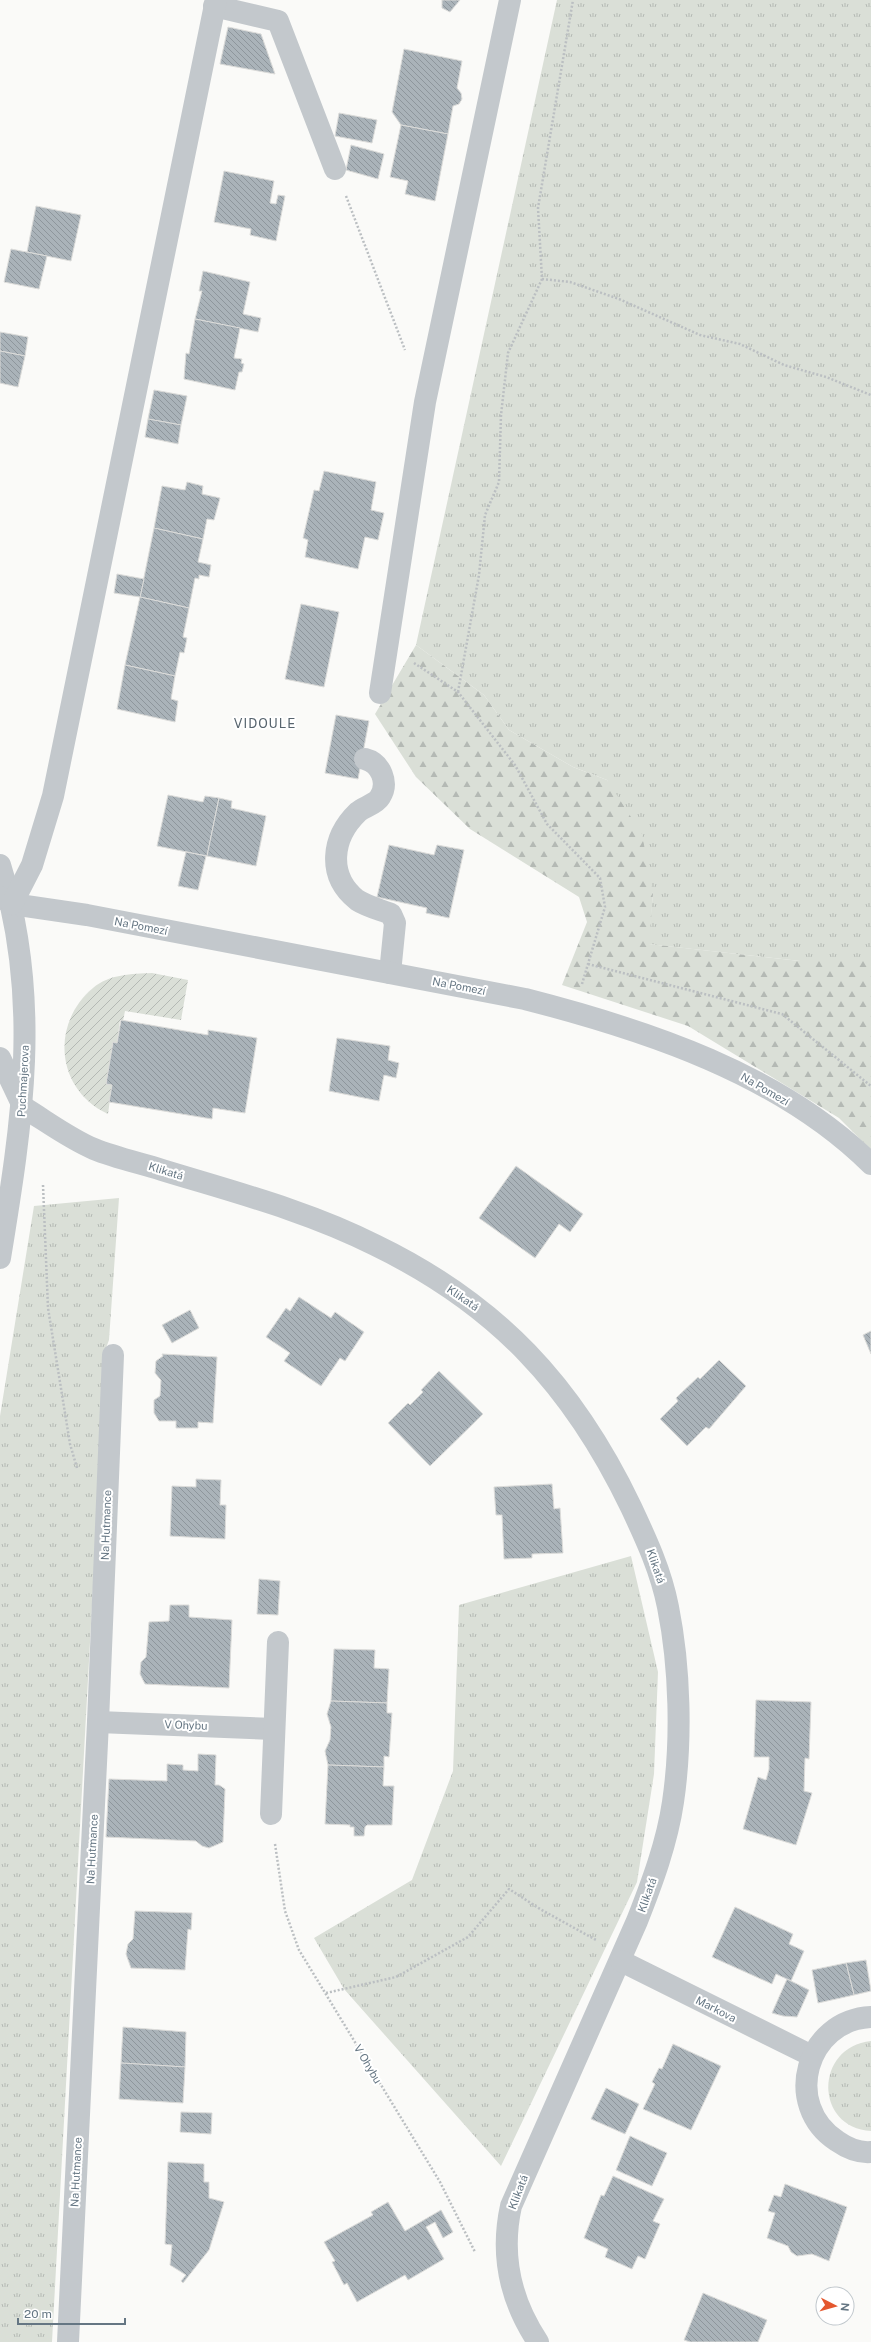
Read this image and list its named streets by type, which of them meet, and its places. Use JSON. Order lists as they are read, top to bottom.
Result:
{
  "streets": {
    "street": [
      "Na Pomezí",
      "Puchmajerova",
      "Klikatá",
      "Na Hutmance",
      "V Ohybu",
      "Markova"
    ]
  },
  "crossings": [
    ["Na Pomezí", "Puchmajerova"],
    ["Puchmajerova", "Klikatá"],
    ["Klikatá", "Markova"],
    ["Na Hutmance", "V Ohybu"]
  ],
  "districts": ["VIDOULE"],
  "scale_bar": "20 m",
  "north": "right"
}
